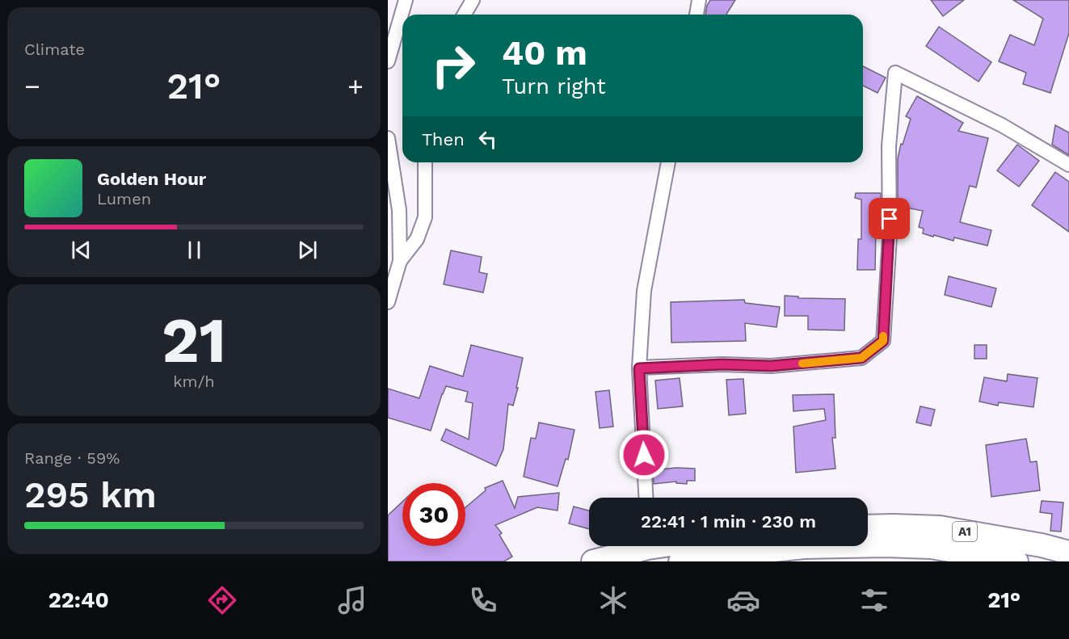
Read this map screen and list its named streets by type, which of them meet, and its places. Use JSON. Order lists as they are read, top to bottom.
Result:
{
  "streets": {
    "highway": ["A1"]
  },
  "page": {
    "tile": [
      "Climate",
      ["21", "km/h"],
      ["Range · 59%", "295 km"]
    ],
    "turn": ["40 m", "Turn right"],
    "heat": ["−", "21°", "+"],
    "then": "Then",
    "song": ["Golden Hour", "Lumen"],
    "limit": "30",
    "trip": "22:41 · 1 min · 230 m",
    "tabs": ["22:40", "21°"]
  }
}
